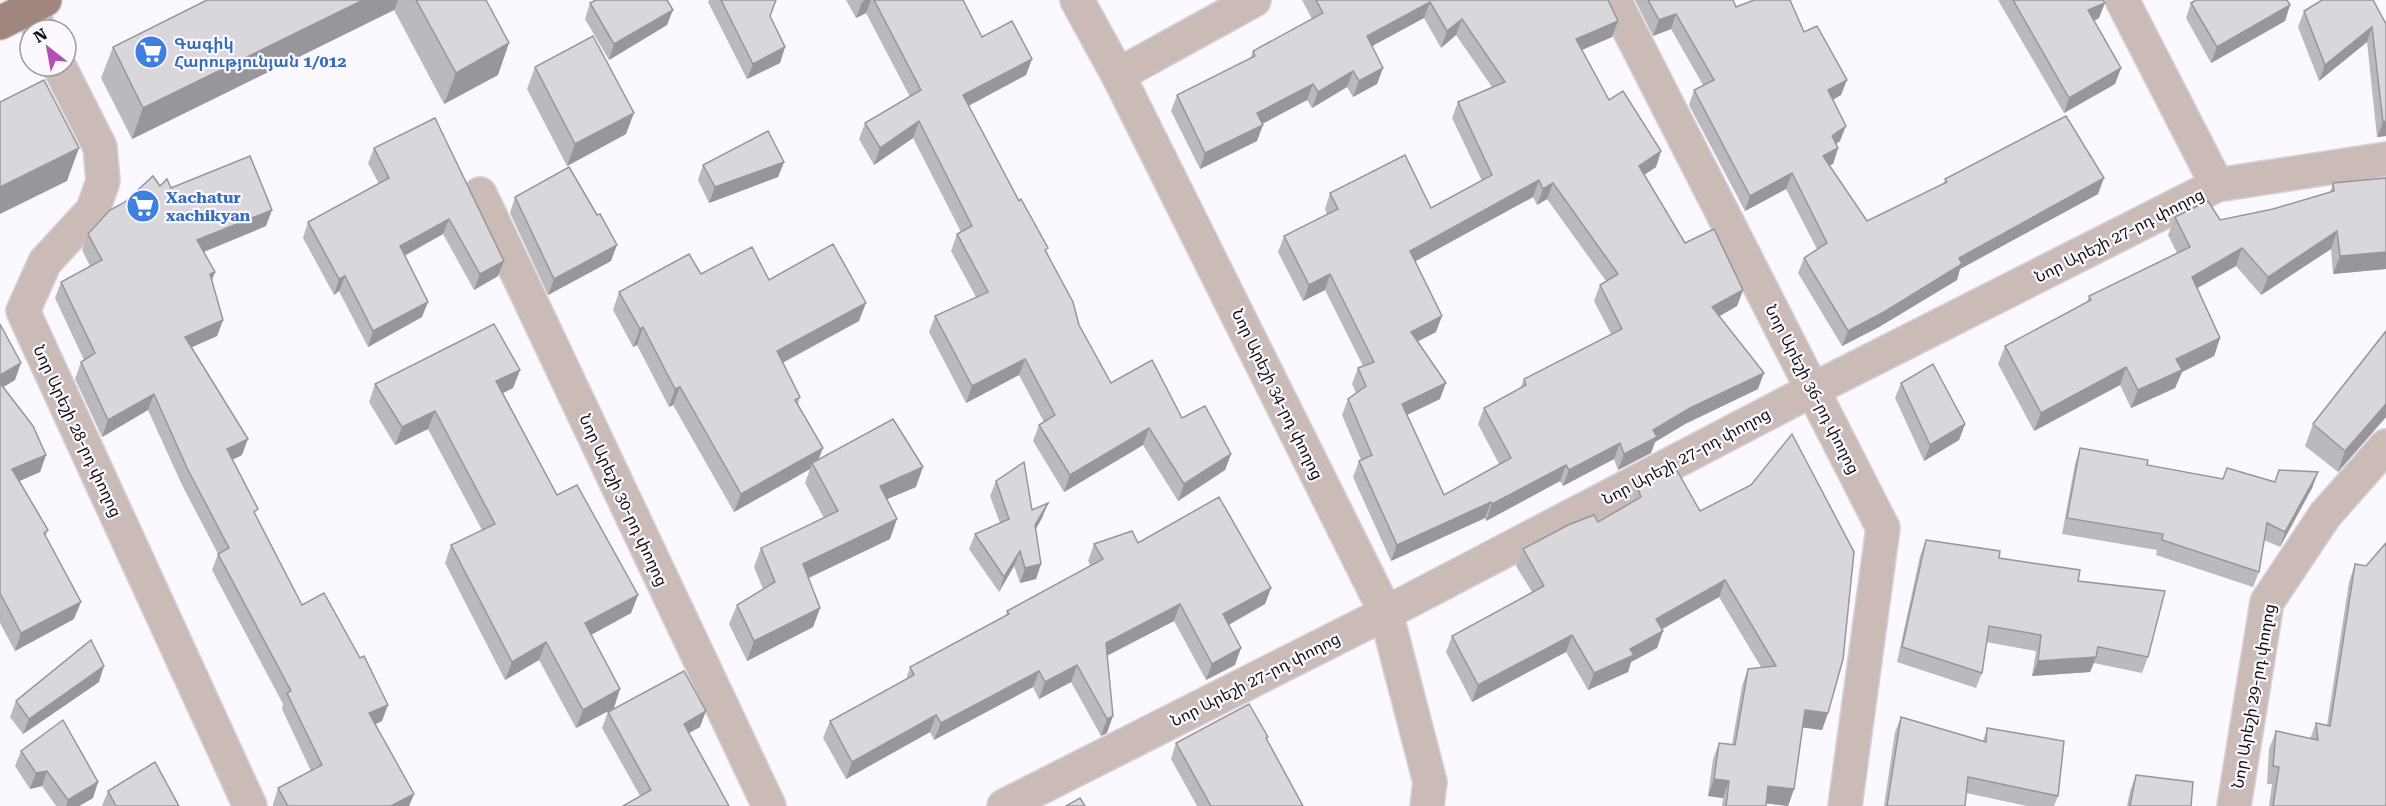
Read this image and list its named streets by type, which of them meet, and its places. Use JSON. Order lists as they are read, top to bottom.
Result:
{
  "streets": {
    "street": [
      "Նոր Արեշի 27-րդ փողոց",
      "Նոր Արեշի 36-րդ փողոց",
      "Նոր Արեշի 34-րդ փողոց",
      "Նոր Արեշի 28-րդ փողոց",
      "Նոր Արեշի 30-րդ փողոց",
      "Նոր Արեշի 29-րդ փողոց"
    ]
  },
  "crossings": [
    ["Նոր Արեշի 27-րդ փողոց", "Նոր Արեշի 36-րդ փողոց"],
    ["Նոր Արեշի 27-րդ փողոց", "Նոր Արեշի 34-րդ փողոց"]
  ],
  "places": {
    "supermarket": ["Գագիկ Հարությունյան 1/012", "Xachatur xachikyan"]
  },
  "north": "top left"
}
